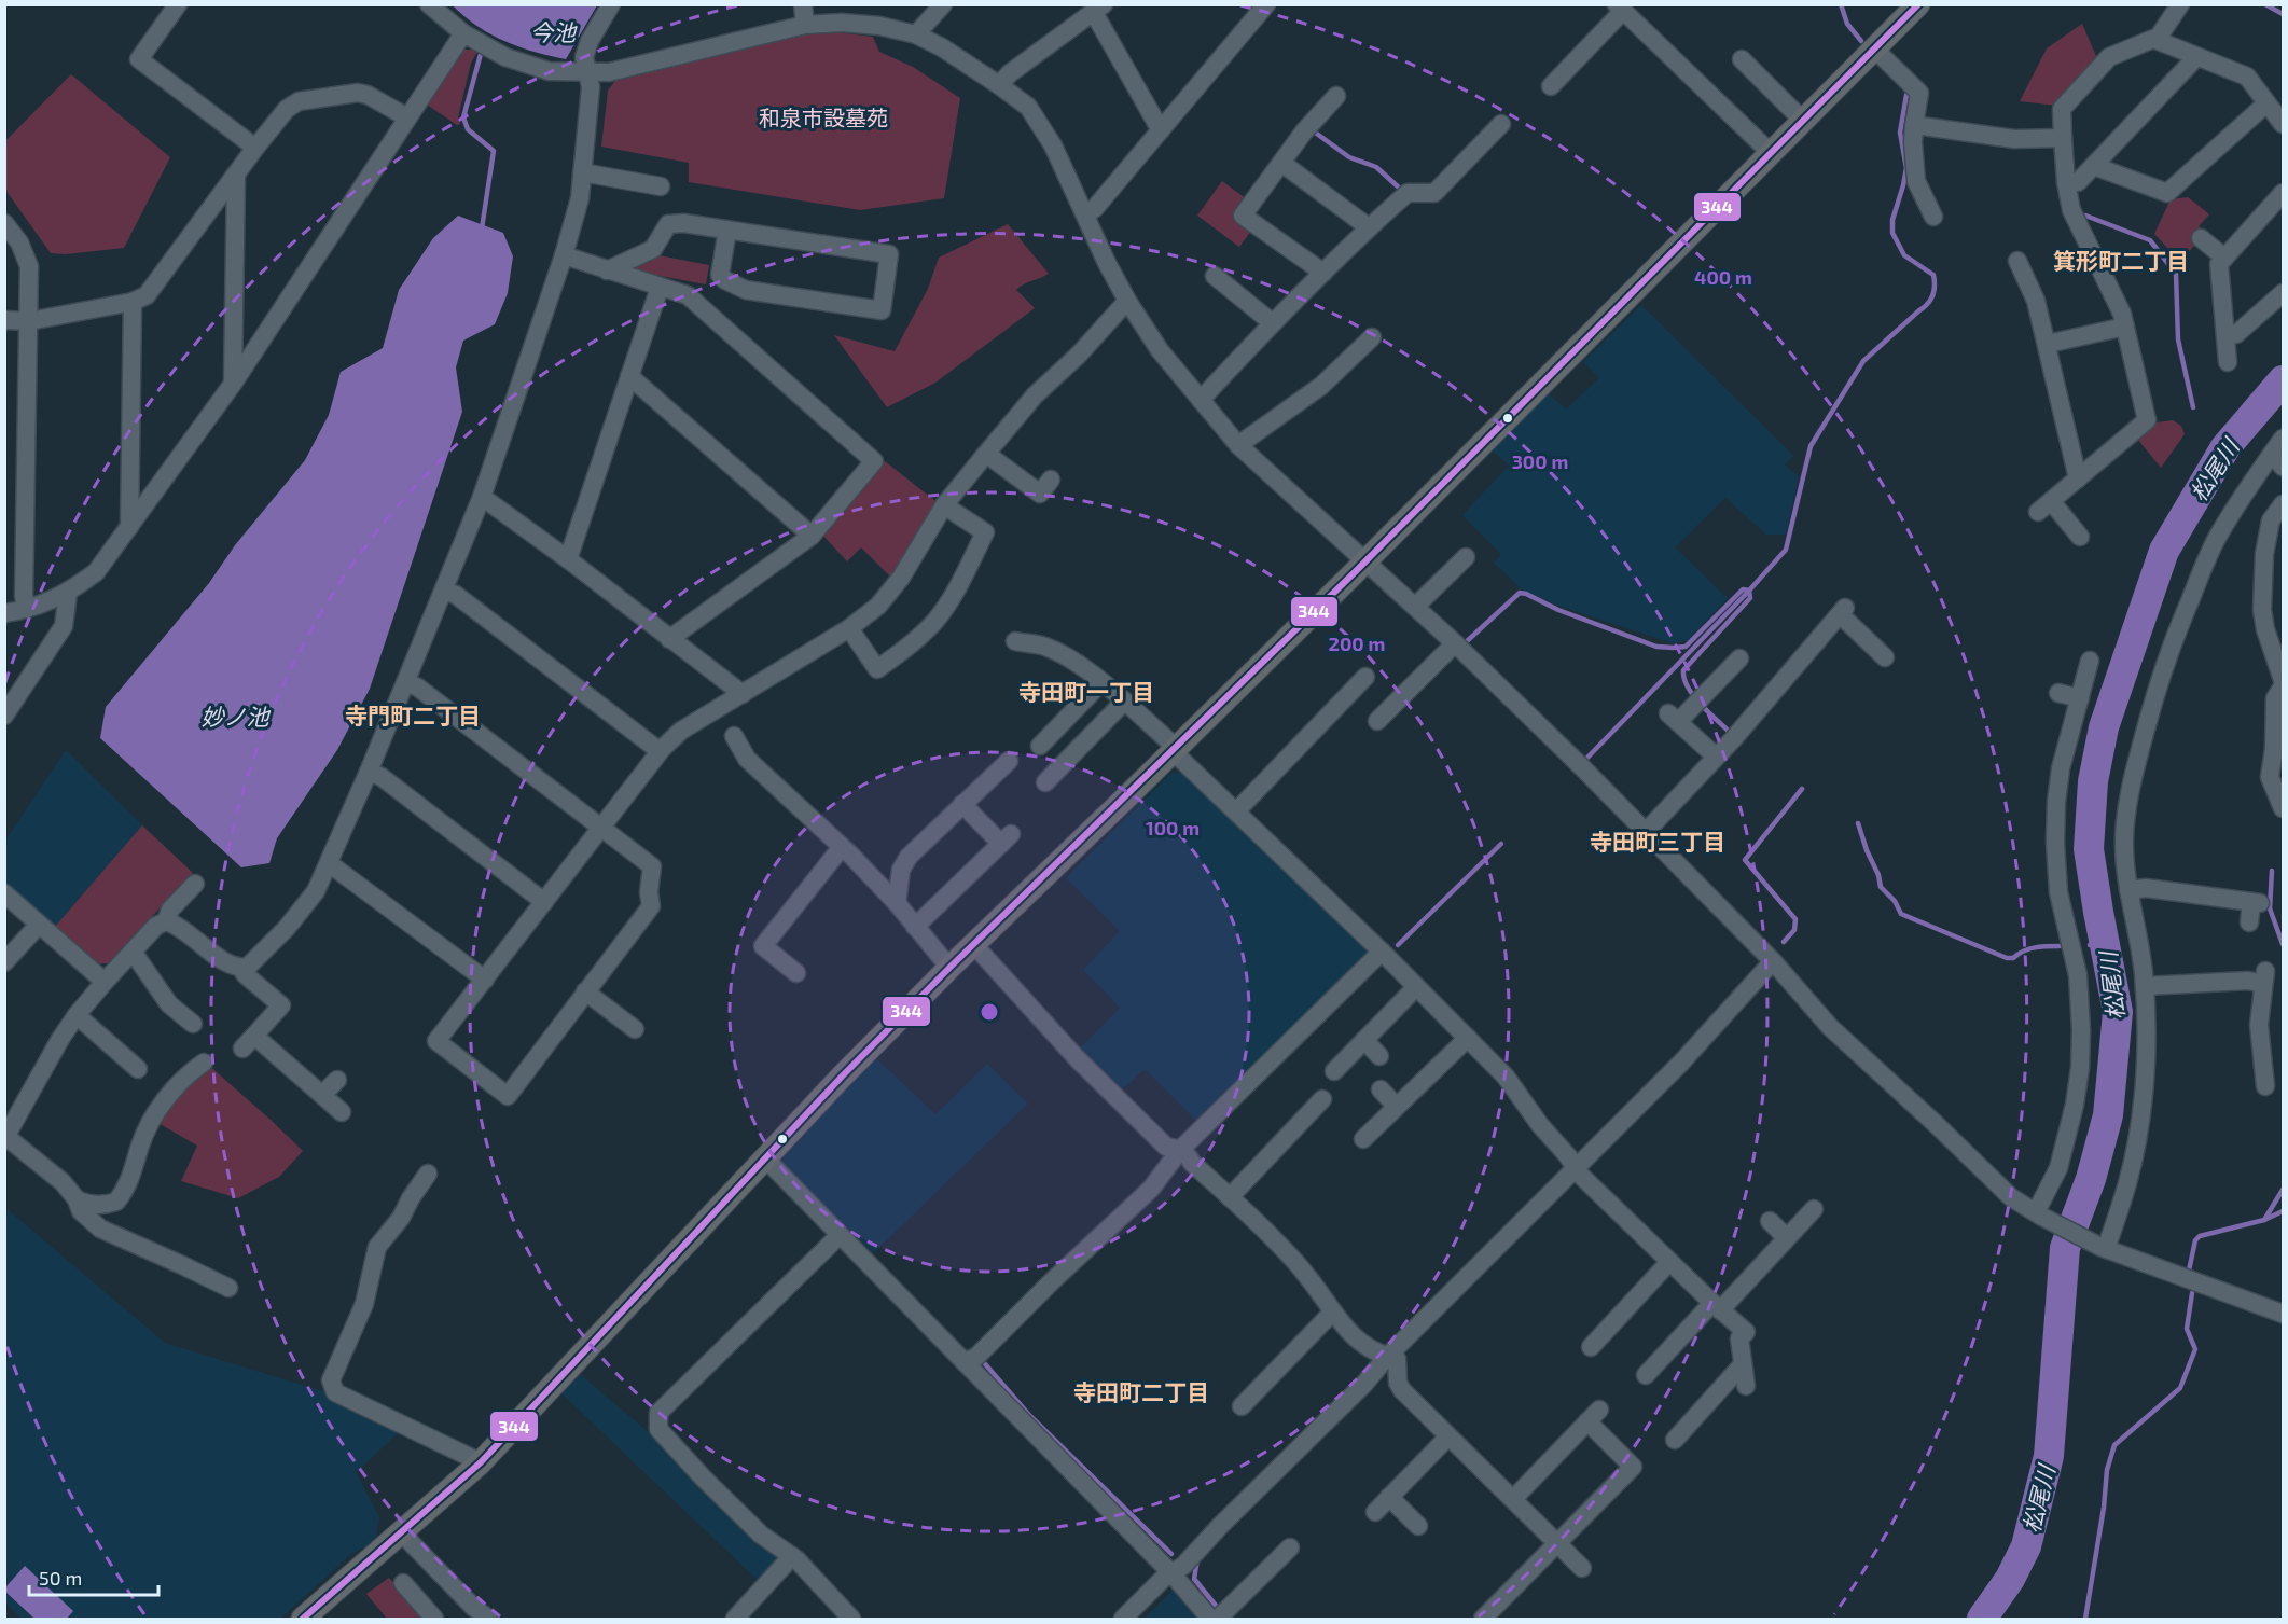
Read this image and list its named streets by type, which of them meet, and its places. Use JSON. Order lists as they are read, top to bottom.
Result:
{
  "districts": [
    "箕形町二丁目",
    "寺田町一丁目",
    "寺門町二丁目",
    "寺田町三丁目",
    "寺田町二丁目"
  ],
  "water": ["今池", "松尾川", "妙ノ池"],
  "parks": ["和泉市設墓苑"],
  "lines": ["transit line 344"],
  "scale_bar": "50 m",
  "rings": [
    "400 m",
    "300 m",
    "200 m",
    "100 m"
  ]
}
